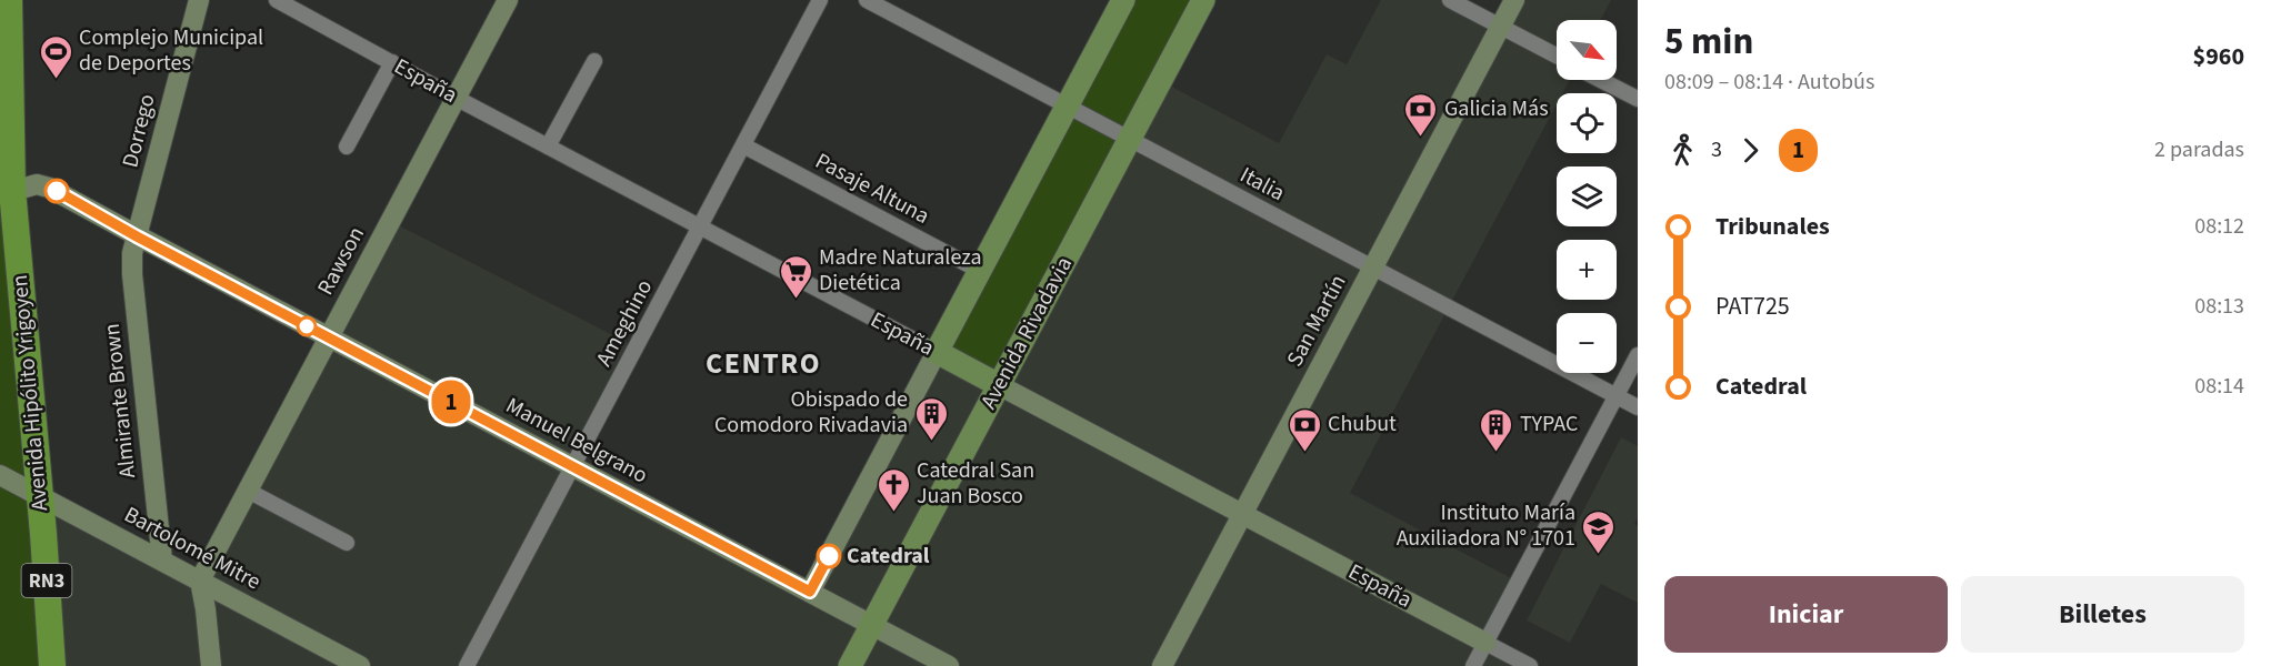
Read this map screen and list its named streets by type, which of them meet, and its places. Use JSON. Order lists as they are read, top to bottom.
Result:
{
  "streets": {
    "highway": ["Avenida Hipólito Yrigoyen", "RN3"],
    "main road": ["España", "Avenida Rivadavia"],
    "street": [
      "Dorrego",
      "Italia",
      "Pasaje Altuna",
      "Rawson",
      "San Martín",
      "Ameghino",
      "Almirante Brown",
      "Manuel Belgrano",
      "Bartolomé Mitre"
    ]
  },
  "crossings": [
    ["España", "Rawson"],
    ["España", "San Martín"],
    ["España", "Ameghino"],
    ["España", "Avenida Rivadavia"],
    ["Dorrego", "Almirante Brown"],
    ["Dorrego", "Manuel Belgrano"],
    ["Italia", "San Martín"],
    ["Italia", "Avenida Rivadavia"],
    ["Pasaje Altuna", "Ameghino"],
    ["Rawson", "Manuel Belgrano"],
    ["Rawson", "Bartolomé Mitre"],
    ["Ameghino", "Manuel Belgrano"],
    ["Avenida Rivadavia", "Manuel Belgrano"],
    ["Avenida Hipólito Yrigoyen", "Manuel Belgrano"],
    ["Avenida Hipólito Yrigoyen", "Bartolomé Mitre"],
    ["Almirante Brown", "Manuel Belgrano"],
    ["Almirante Brown", "Bartolomé Mitre"]
  ],
  "districts": ["CENTRO"],
  "places": {
    "sports": ["Complejo Municipal de Deportes"],
    "bank": ["Galicia Más", "Chubut"],
    "supermarket": ["Madre Naturaleza Dietética"],
    "building": ["Obispado de Comodoro Rivadavia", "TYPAC"],
    "church": ["Catedral San Juan Bosco"],
    "school or university": ["Instituto María Auxiliadora N° 1701"],
    "other": ["Catedral"]
  },
  "lines": ["bus line 1"],
  "north": "bottom right",
  "page": {
    "on_map": "1",
    "heading": ["5 min", "08:09 – 08:14 · Autobús", "$960"],
    "map_buttons": ["+", "−"],
    "legs": ["3", "1", "2 paradas"],
    "list": [
      {
        "name": "Tribunales",
        "value": "08:12"
      },
      {
        "name": "PAT725",
        "value": "08:13"
      },
      {
        "name": "Catedral",
        "value": "08:14"
      }
    ],
    "buttons": ["Iniciar", "Billetes"]
  }
}
